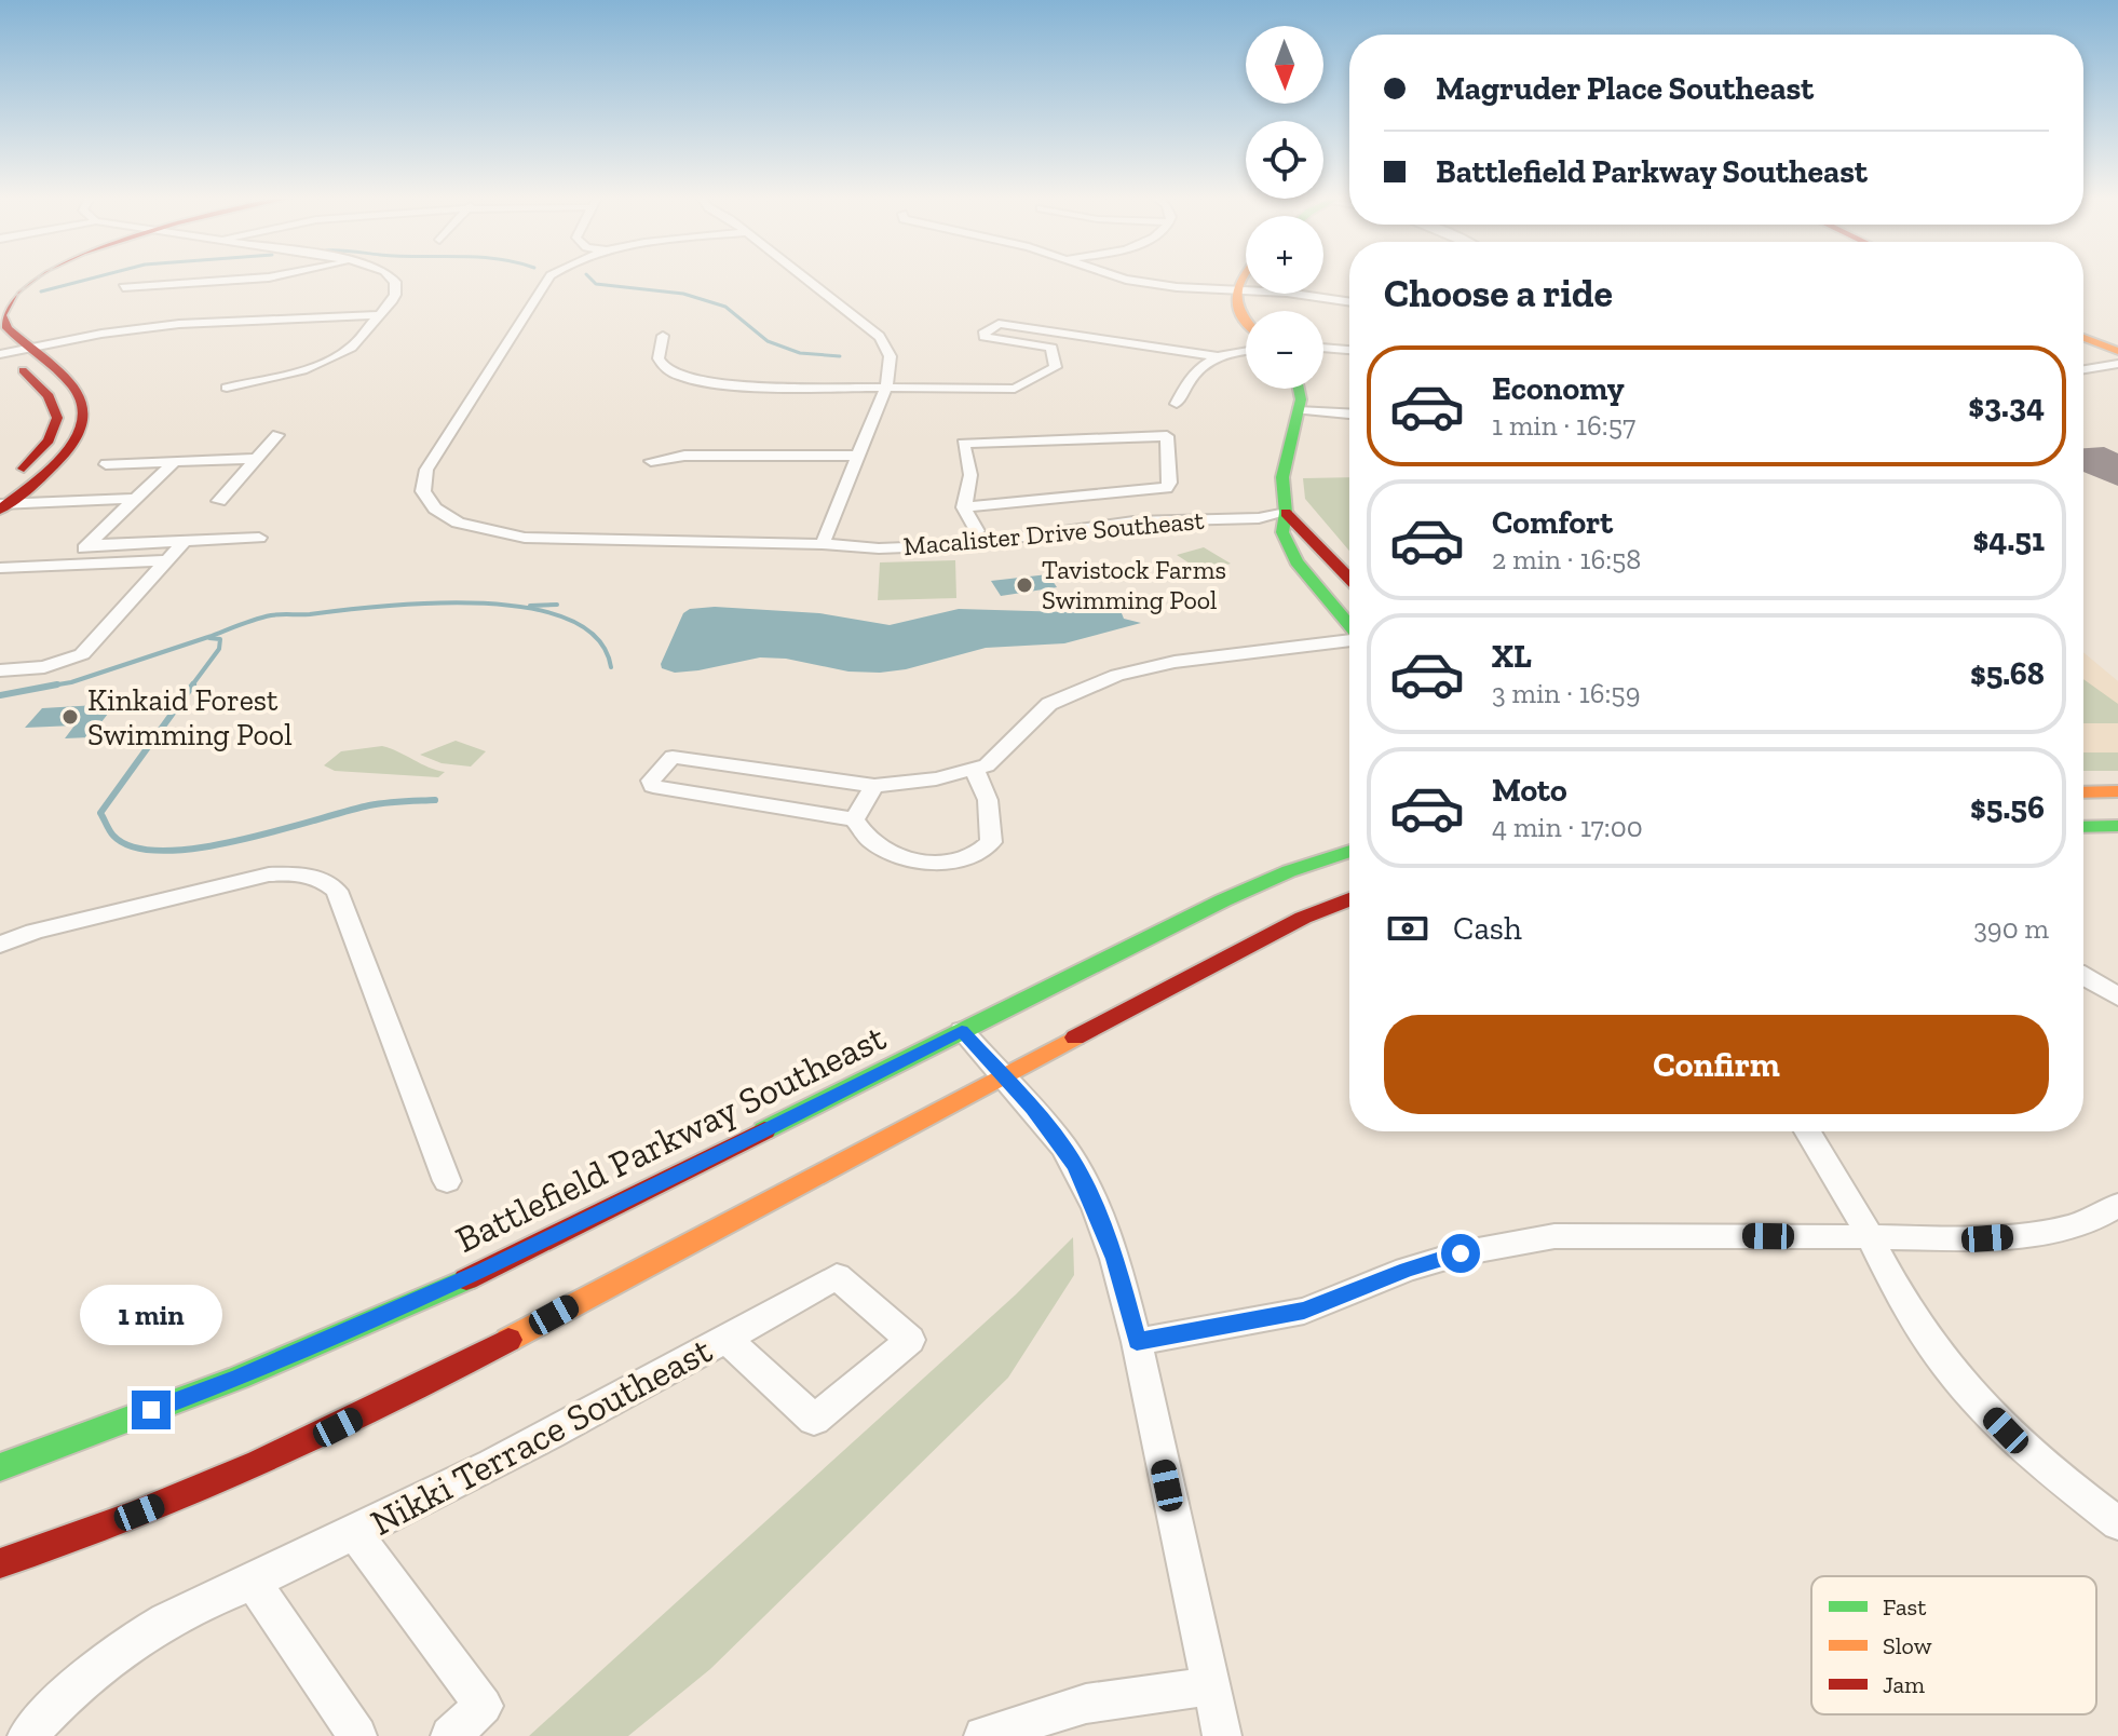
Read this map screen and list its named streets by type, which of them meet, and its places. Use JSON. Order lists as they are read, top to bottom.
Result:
{
  "streets": {
    "street": ["Macalister Drive Southeast", "Battlefield Parkway Southeast", "Nikki Terrace Southeast"]
  },
  "places": ["Tavistock Farms Swimming Pool", "Kinkaid Forest Swimming Pool"],
  "legend": ["Fast", "Slow", "Jam"],
  "north": "bottom",
  "page": {
    "map_buttons": ["+", "−"],
    "banner": ["Magruder Place Southeast", "Battlefield Parkway Southeast"],
    "heading": "Choose a ride",
    "list": [
      {
        "name": "Economy",
        "note": "1 min · 16:57",
        "value": "$3.34"
      },
      {
        "name": "Comfort",
        "note": "2 min · 16:58",
        "value": "$4.51"
      },
      {
        "name": "XL",
        "note": "3 min · 16:59",
        "value": "$5.68"
      },
      {
        "name": "Moto",
        "note": "4 min · 17:00",
        "value": "$5.56"
      }
    ],
    "pay": ["Cash", "390 m"],
    "buttons": "Confirm",
    "bubble": "1 min"
  }
}
